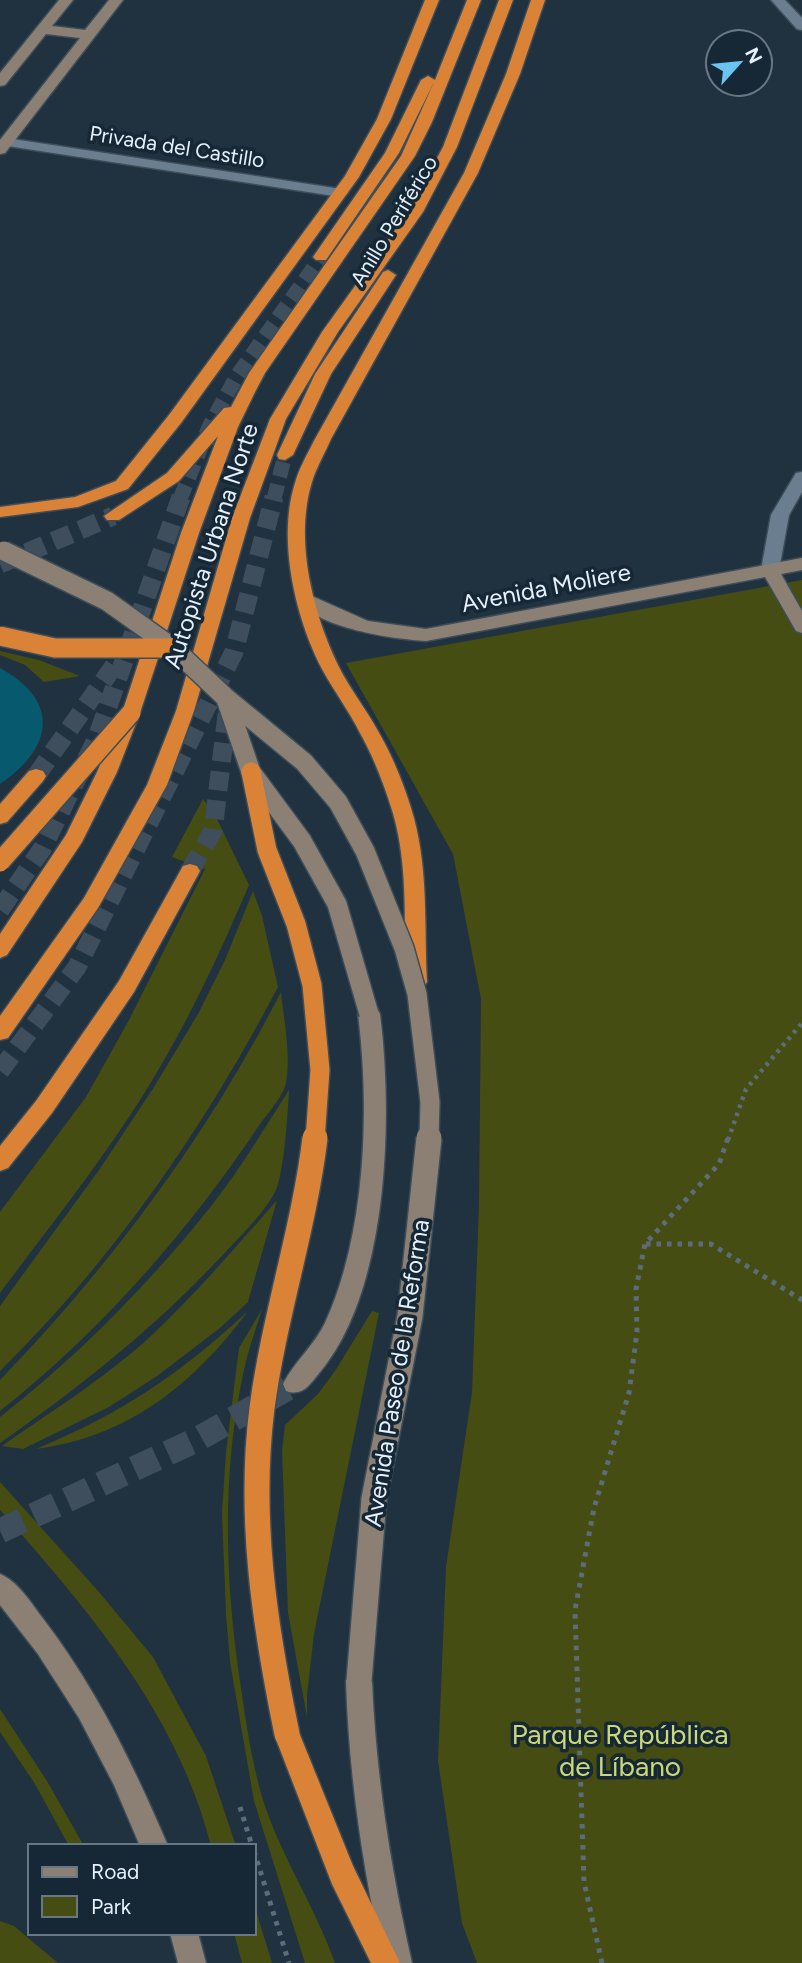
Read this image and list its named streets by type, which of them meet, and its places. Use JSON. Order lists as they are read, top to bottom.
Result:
{
  "streets": {
    "highway": ["Anillo Periférico", "Autopista Urbana Norte"],
    "main road": ["Avenida Moliere", "Avenida Paseo de la Reforma"],
    "street": ["Privada del Castillo"]
  },
  "parks": ["Parque República de Líbano"],
  "legend": ["Road", "Park"],
  "north": "top right"
}
